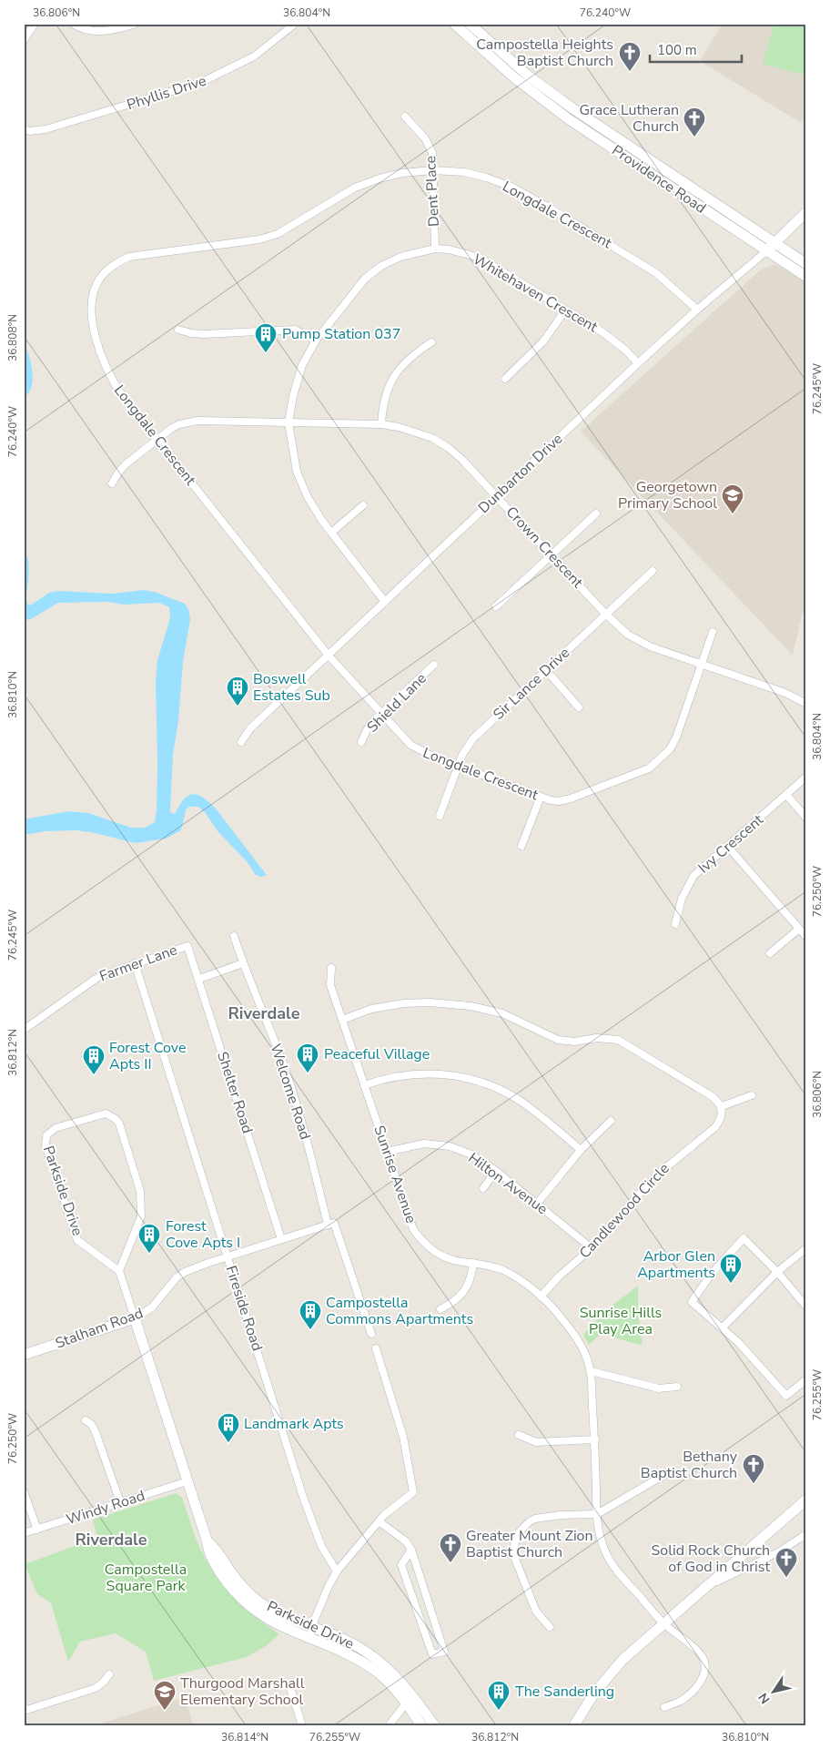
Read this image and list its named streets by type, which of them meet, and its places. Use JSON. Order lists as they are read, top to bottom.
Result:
{
  "streets": {
    "main road": [
      "Providence Road",
      "Dunbarton Drive",
      "Parkside Drive",
      "Stalham Road"
    ],
    "street": [
      "Phyllis Drive",
      "Dent Place",
      "Longdale Crescent",
      "Whitehaven Crescent",
      "Crown Crescent",
      "Sir Lance Drive",
      "Shield Lane",
      "Ivy Crescent",
      "Farmer Lane",
      "Welcome Road",
      "Shelter Road",
      "Sunrise Avenue",
      "Hilton Avenue",
      "Candlewood Circle",
      "Fireside Road",
      "Windy Road"
    ]
  },
  "crossings": [
    ["Providence Road", "Dunbarton Drive"],
    ["Dent Place", "Longdale Crescent"],
    ["Dent Place", "Whitehaven Crescent"],
    ["Longdale Crescent", "Dunbarton Drive"],
    ["Longdale Crescent", "Crown Crescent"],
    ["Longdale Crescent", "Sir Lance Drive"],
    ["Longdale Crescent", "Shield Lane"],
    ["Whitehaven Crescent", "Dunbarton Drive"],
    ["Whitehaven Crescent", "Crown Crescent"],
    ["Dunbarton Drive", "Crown Crescent"],
    ["Crown Crescent", "Sir Lance Drive"],
    ["Farmer Lane", "Shelter Road"],
    ["Farmer Lane", "Fireside Road"],
    ["Welcome Road", "Stalham Road"],
    ["Shelter Road", "Stalham Road"],
    ["Sunrise Avenue", "Hilton Avenue"],
    ["Sunrise Avenue", "Candlewood Circle"],
    ["Hilton Avenue", "Candlewood Circle"],
    ["Parkside Drive", "Stalham Road"],
    ["Parkside Drive", "Windy Road"],
    ["Fireside Road", "Stalham Road"]
  ],
  "districts": ["Riverdale", "Riverdale"],
  "parks": ["Sunrise Hills Play Area", "Campostella Square Park"],
  "places": {
    "church": [
      "Campostella Heights Baptist Church",
      "Grace Lutheran Church",
      "Bethany Baptist Church",
      "Greater Mount Zion Baptist Church",
      "Solid Rock Church of God in Christ"
    ],
    "building": [
      "Pump Station 037",
      "Boswell Estates Sub",
      "Peaceful Village",
      "Forest Cove Apts II",
      "Forest Cove Apts I",
      "Arbor Glen Apartments",
      "Campostella Commons Apartments",
      "Landmark Apts",
      "The Sanderling"
    ],
    "school or university": ["Georgetown Primary School", "Thurgood Marshall Elementary School"]
  },
  "scale_bar": "100 m",
  "north": "bottom left",
  "coordinates": [
    "36.806°N",
    "36.804°N",
    "76.240°W",
    "36.808°N",
    "76.245°W",
    "36.810°N",
    "76.250°W",
    "36.812°N",
    "76.255°W",
    "36.814°N"
  ]
}
